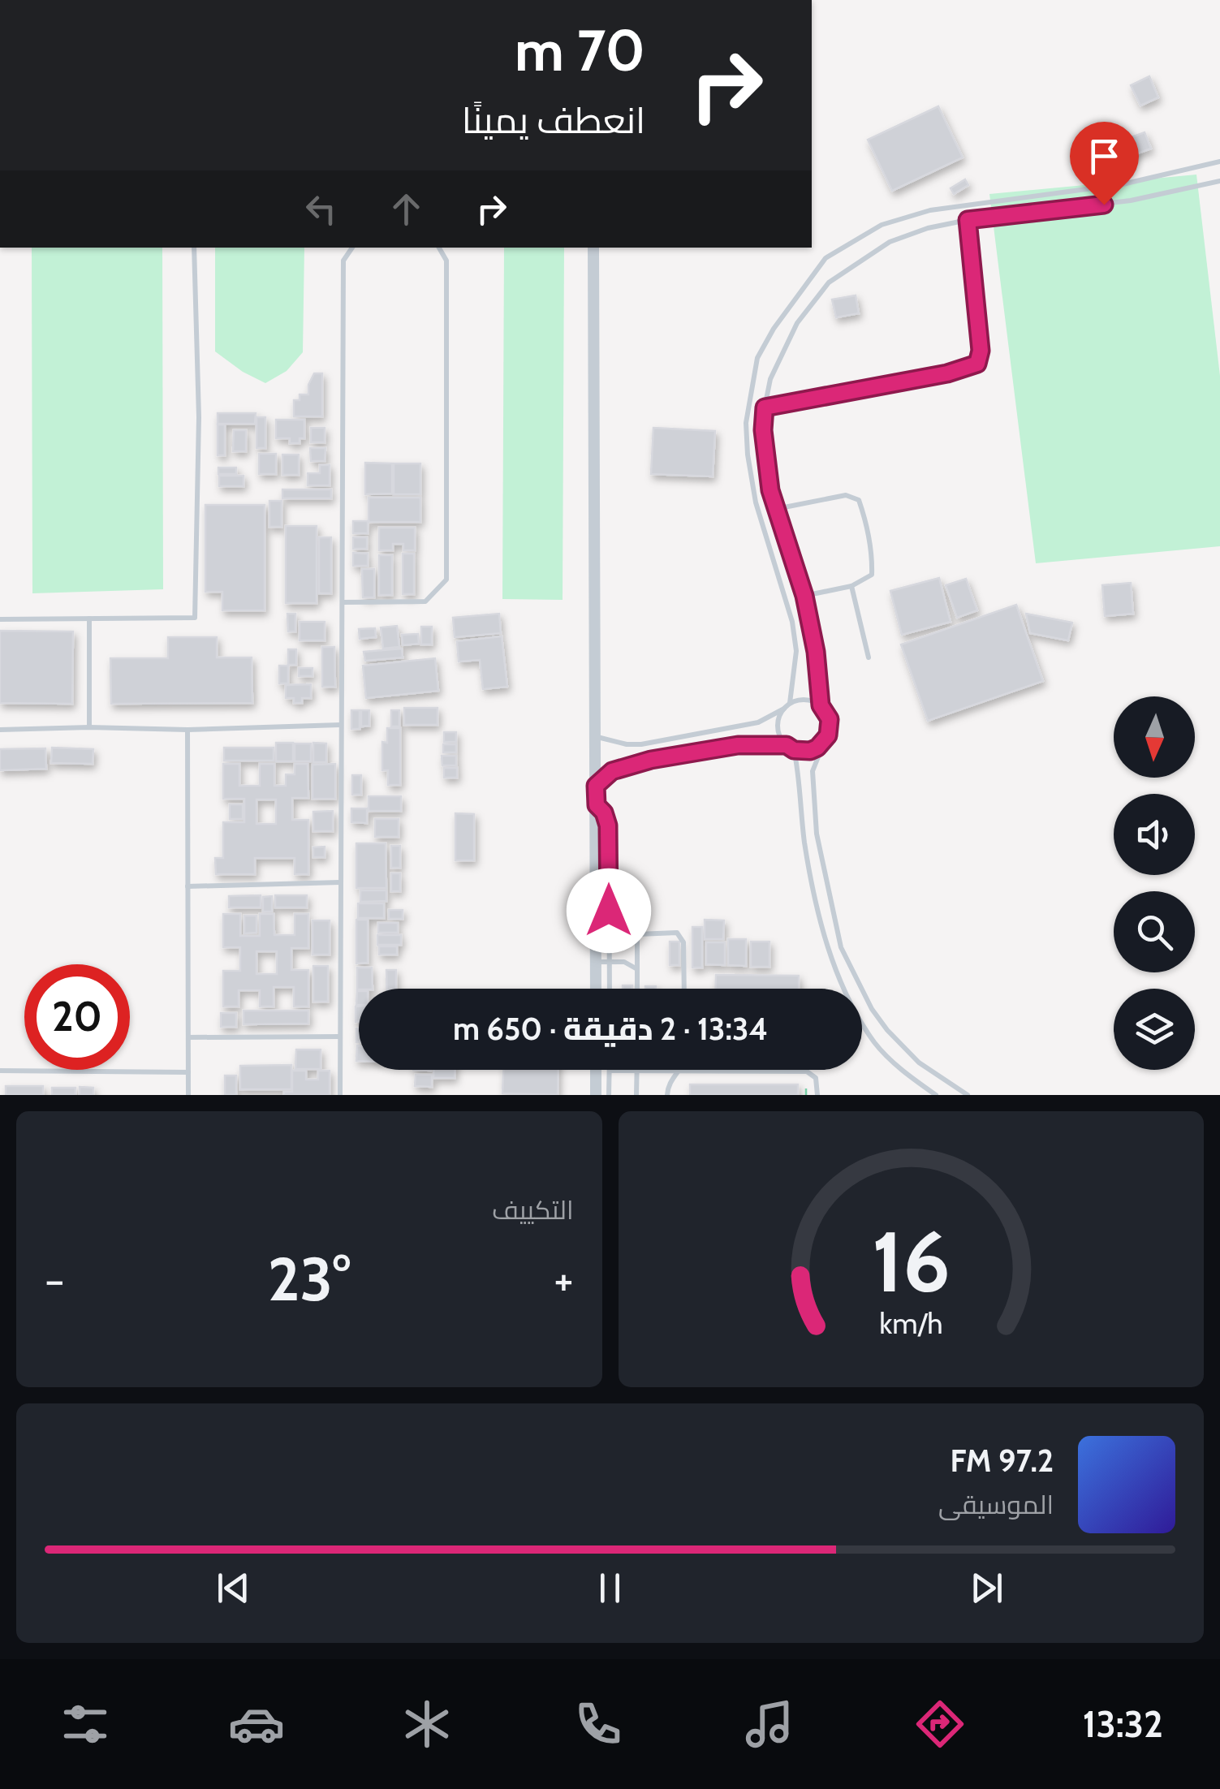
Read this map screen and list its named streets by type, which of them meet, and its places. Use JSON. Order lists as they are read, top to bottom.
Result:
{
  "north": "bottom",
  "page": {
    "turn": ["70 m", "انعطف يمينًا"],
    "limit": "20",
    "trip": "13:34 · 2 دقيقة · 650 m",
    "tile": "التكييف",
    "heat": ["−", "23°", "+"],
    "song": ["97.2 FM", "الموسيقى"],
    "tabs": "13:32",
    "gauge": ["16", "km/h"]
  }
}
